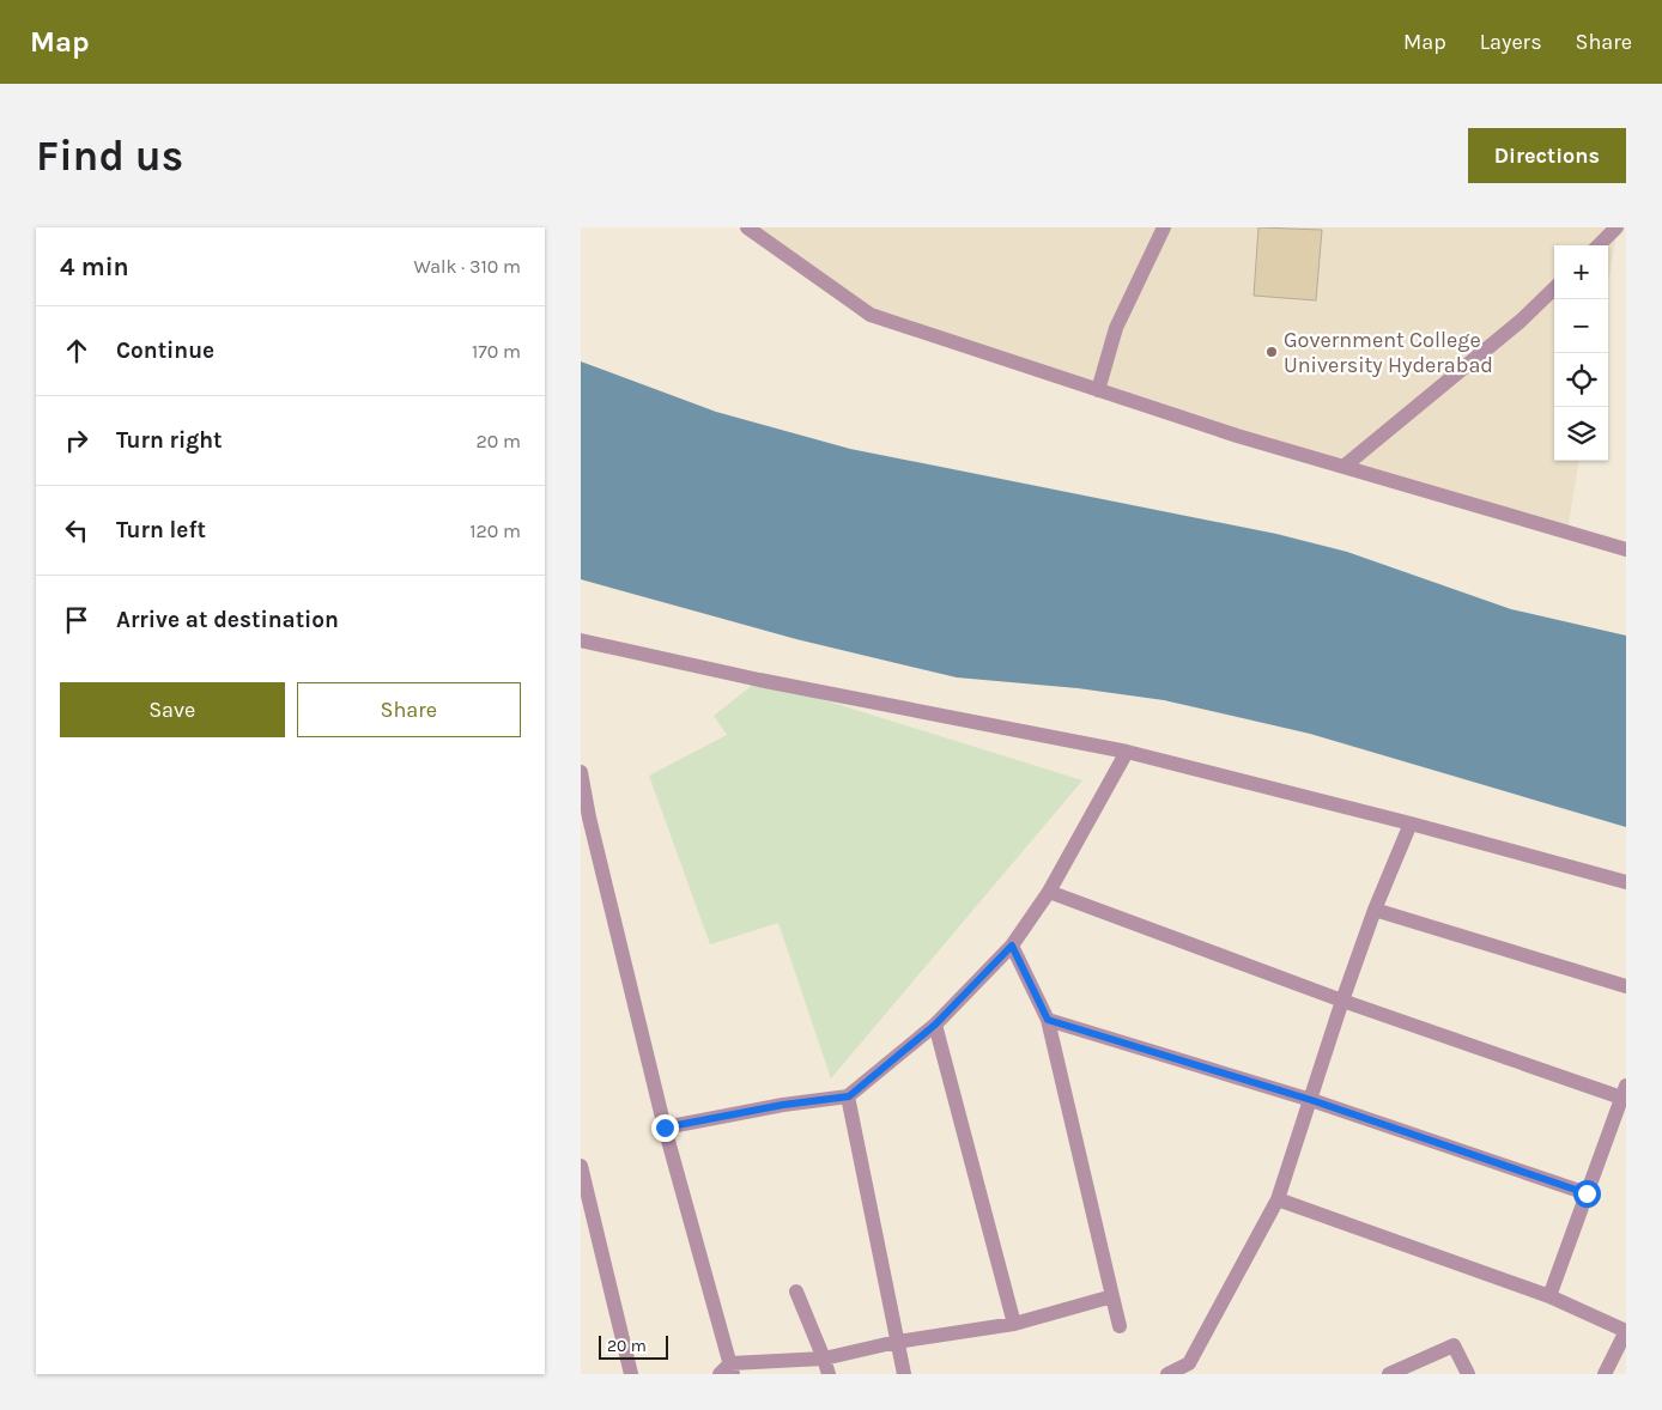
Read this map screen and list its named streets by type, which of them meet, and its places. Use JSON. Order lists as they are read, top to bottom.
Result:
{
  "places": ["Government College University Hyderabad"],
  "scale_bar": "20 m",
  "page": {
    "header": "Map",
    "nav": ["Map", "Layers", "Share"],
    "buttons": [
      "Directions",
      ["Save", "Share"]
    ],
    "title": "Find us",
    "heading": ["4 min", "Walk · 310 m"],
    "map_buttons": ["+", "−"],
    "list": [
      ["Continue", "170 m"],
      ["Turn right", "20 m"],
      ["Turn left", "120 m"],
      "Arrive at destination"
    ],
    "scale": "20 m"
  }
}
